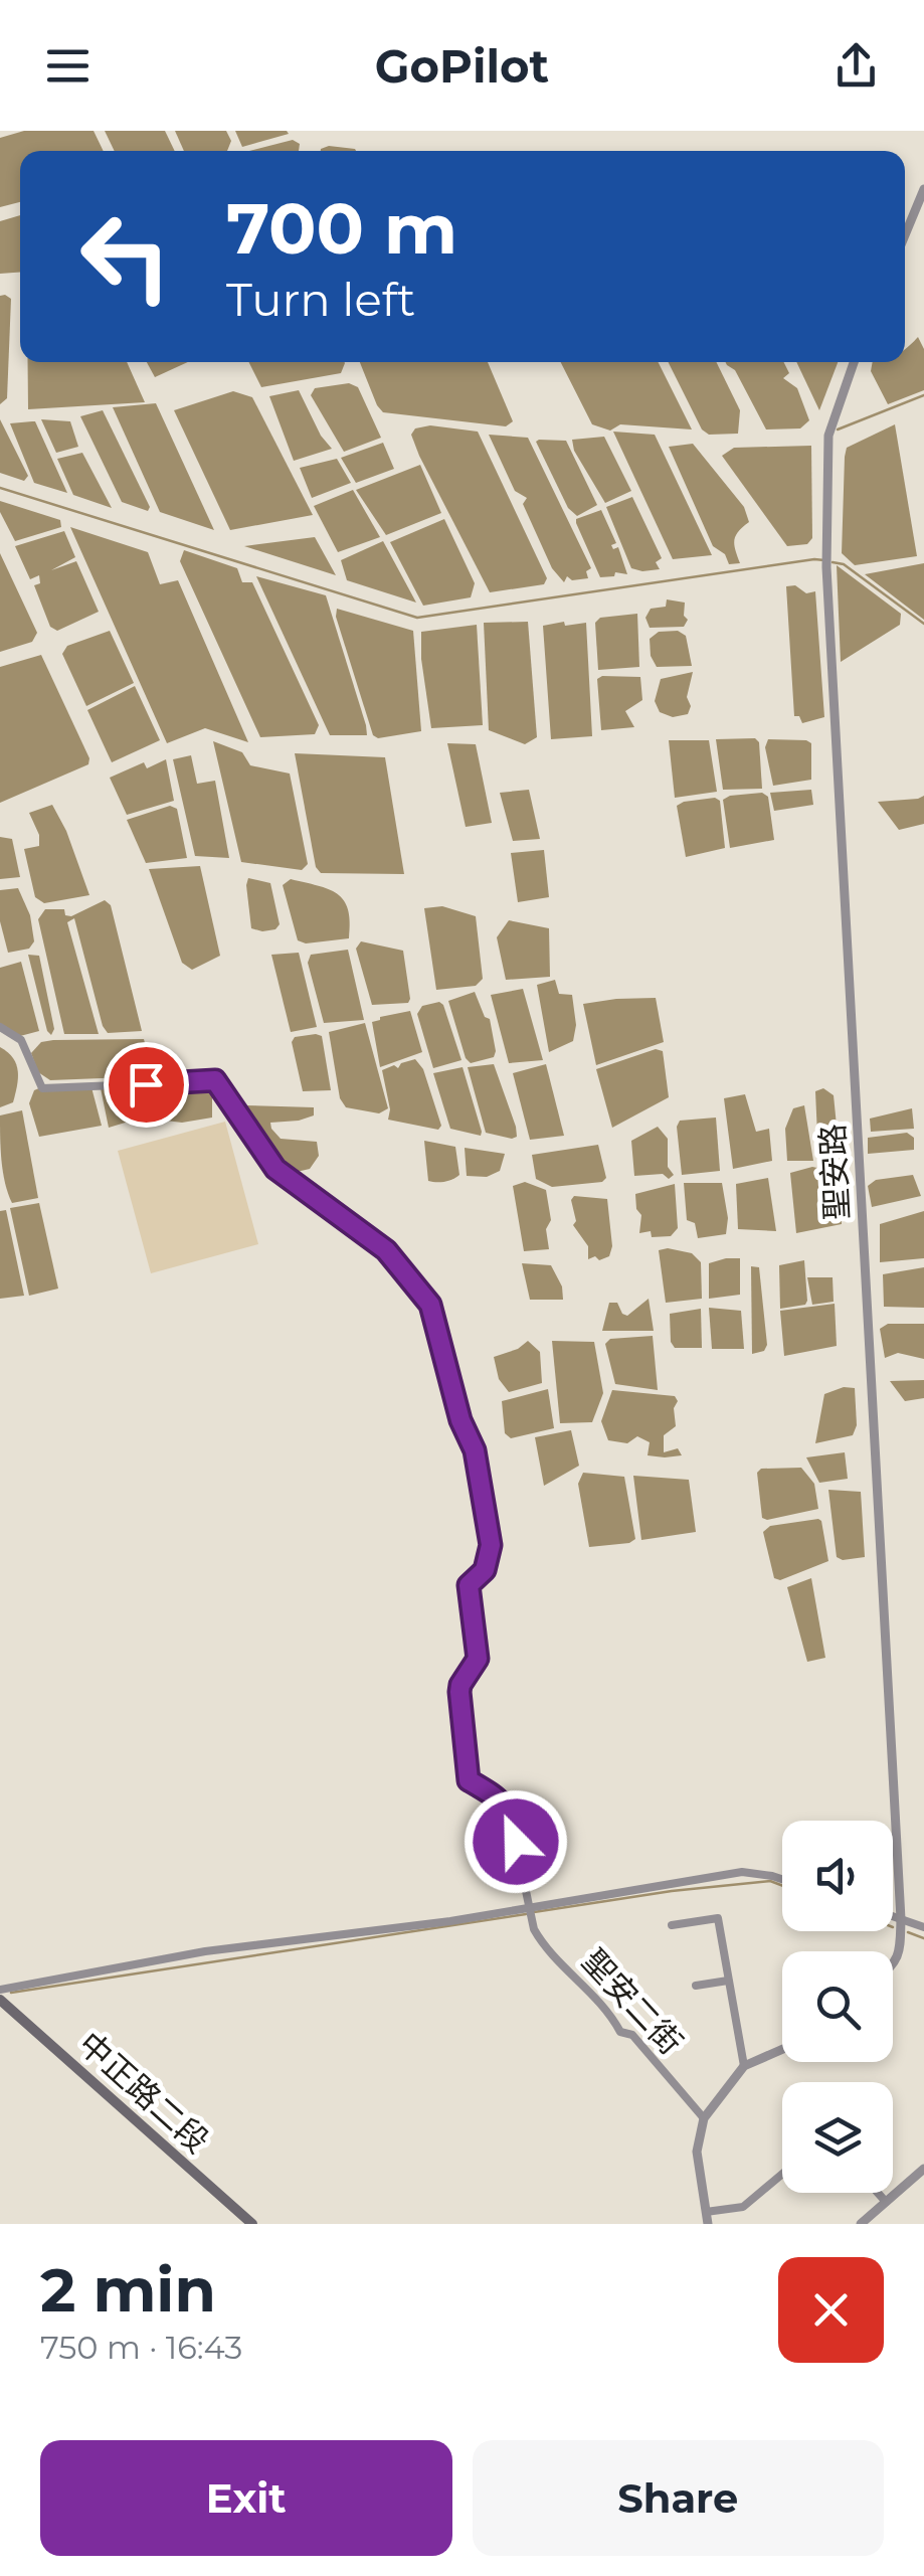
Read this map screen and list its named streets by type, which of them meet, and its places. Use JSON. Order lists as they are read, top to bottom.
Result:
{
  "streets": {
    "main road": ["中正路二段"],
    "street": ["聖安路", "聖安二街"]
  },
  "page": {
    "header": "GoPilot",
    "turn": ["700 m", "Turn left"],
    "heading": ["2 min", "750 m · 16:43"],
    "buttons": ["Exit", "Share"]
  }
}
